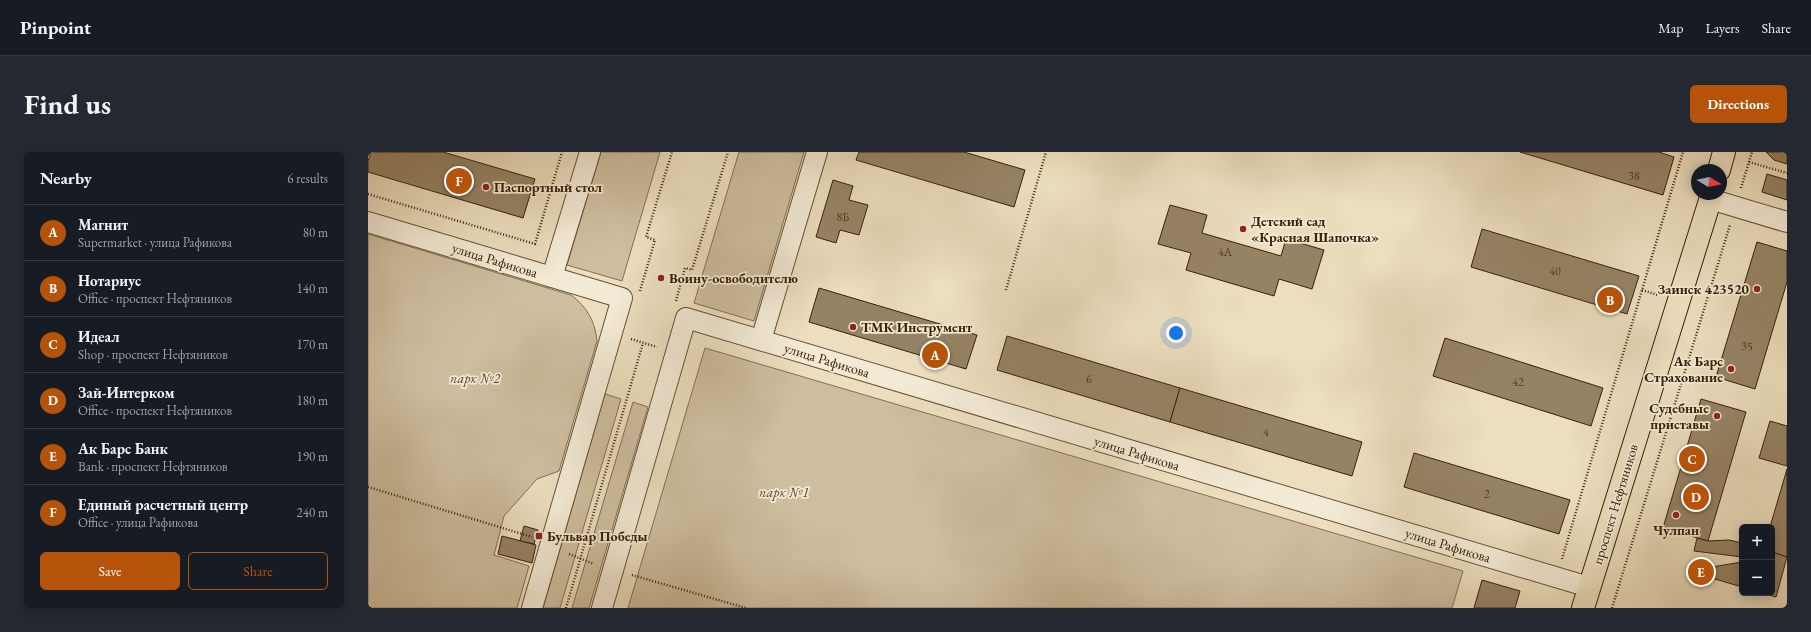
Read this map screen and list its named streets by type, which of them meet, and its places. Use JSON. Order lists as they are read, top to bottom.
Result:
{
  "streets": {
    "main road": ["проспект Нефтяников"],
    "street": ["улица Рафикова"]
  },
  "crossings": [
    ["улица Рафикова", "проспект Нефтяников"]
  ],
  "parks": ["парк №2", "парк №1"],
  "places": {
    "other": [
      "Паспортный стол",
      "Детский сад «Красная Шапочка»",
      "Воину-освободителю",
      "Заинск 423520",
      "ТМК Инструмент",
      "Ак Барс Страхование",
      "Судебные приставы",
      "Чулпан"
    ],
    "transit": ["Бульвар Победы"]
  },
  "house_numbers": [
    "38",
    "8Б",
    "4А",
    "40",
    "35",
    "6",
    "42",
    "4",
    "2"
  ],
  "north": "right",
  "page": {
    "header": "Pinpoint",
    "nav": ["Map", "Layers", "Share"],
    "buttons": [
      "Directions",
      ["Save", "Share"]
    ],
    "title": "Find us",
    "heading": ["Nearby", "6 results"],
    "pins": [
      "F",
      "B",
      "A",
      "C",
      "D",
      "E"
    ],
    "list": [
      {
        "mark": "A",
        "name": "Магнит",
        "note": "Supermarket · улица Рафикова",
        "value": "80 m"
      },
      {
        "mark": "B",
        "name": "Нотариус",
        "note": "Office · проспект Нефтяников",
        "value": "140 m"
      },
      {
        "mark": "C",
        "name": "Идеал",
        "note": "Shop · проспект Нефтяников",
        "value": "170 m"
      },
      {
        "mark": "D",
        "name": "Зай-Интерком",
        "note": "Office · проспект Нефтяников",
        "value": "180 m"
      },
      {
        "mark": "E",
        "name": "Ак Барс Банк",
        "note": "Bank · проспект Нефтяников",
        "value": "190 m"
      },
      {
        "mark": "F",
        "name": "Единый расчетный центр",
        "note": "Office · улица Рафикова",
        "value": "240 m"
      }
    ],
    "map_buttons": ["+", "−"]
  }
}
